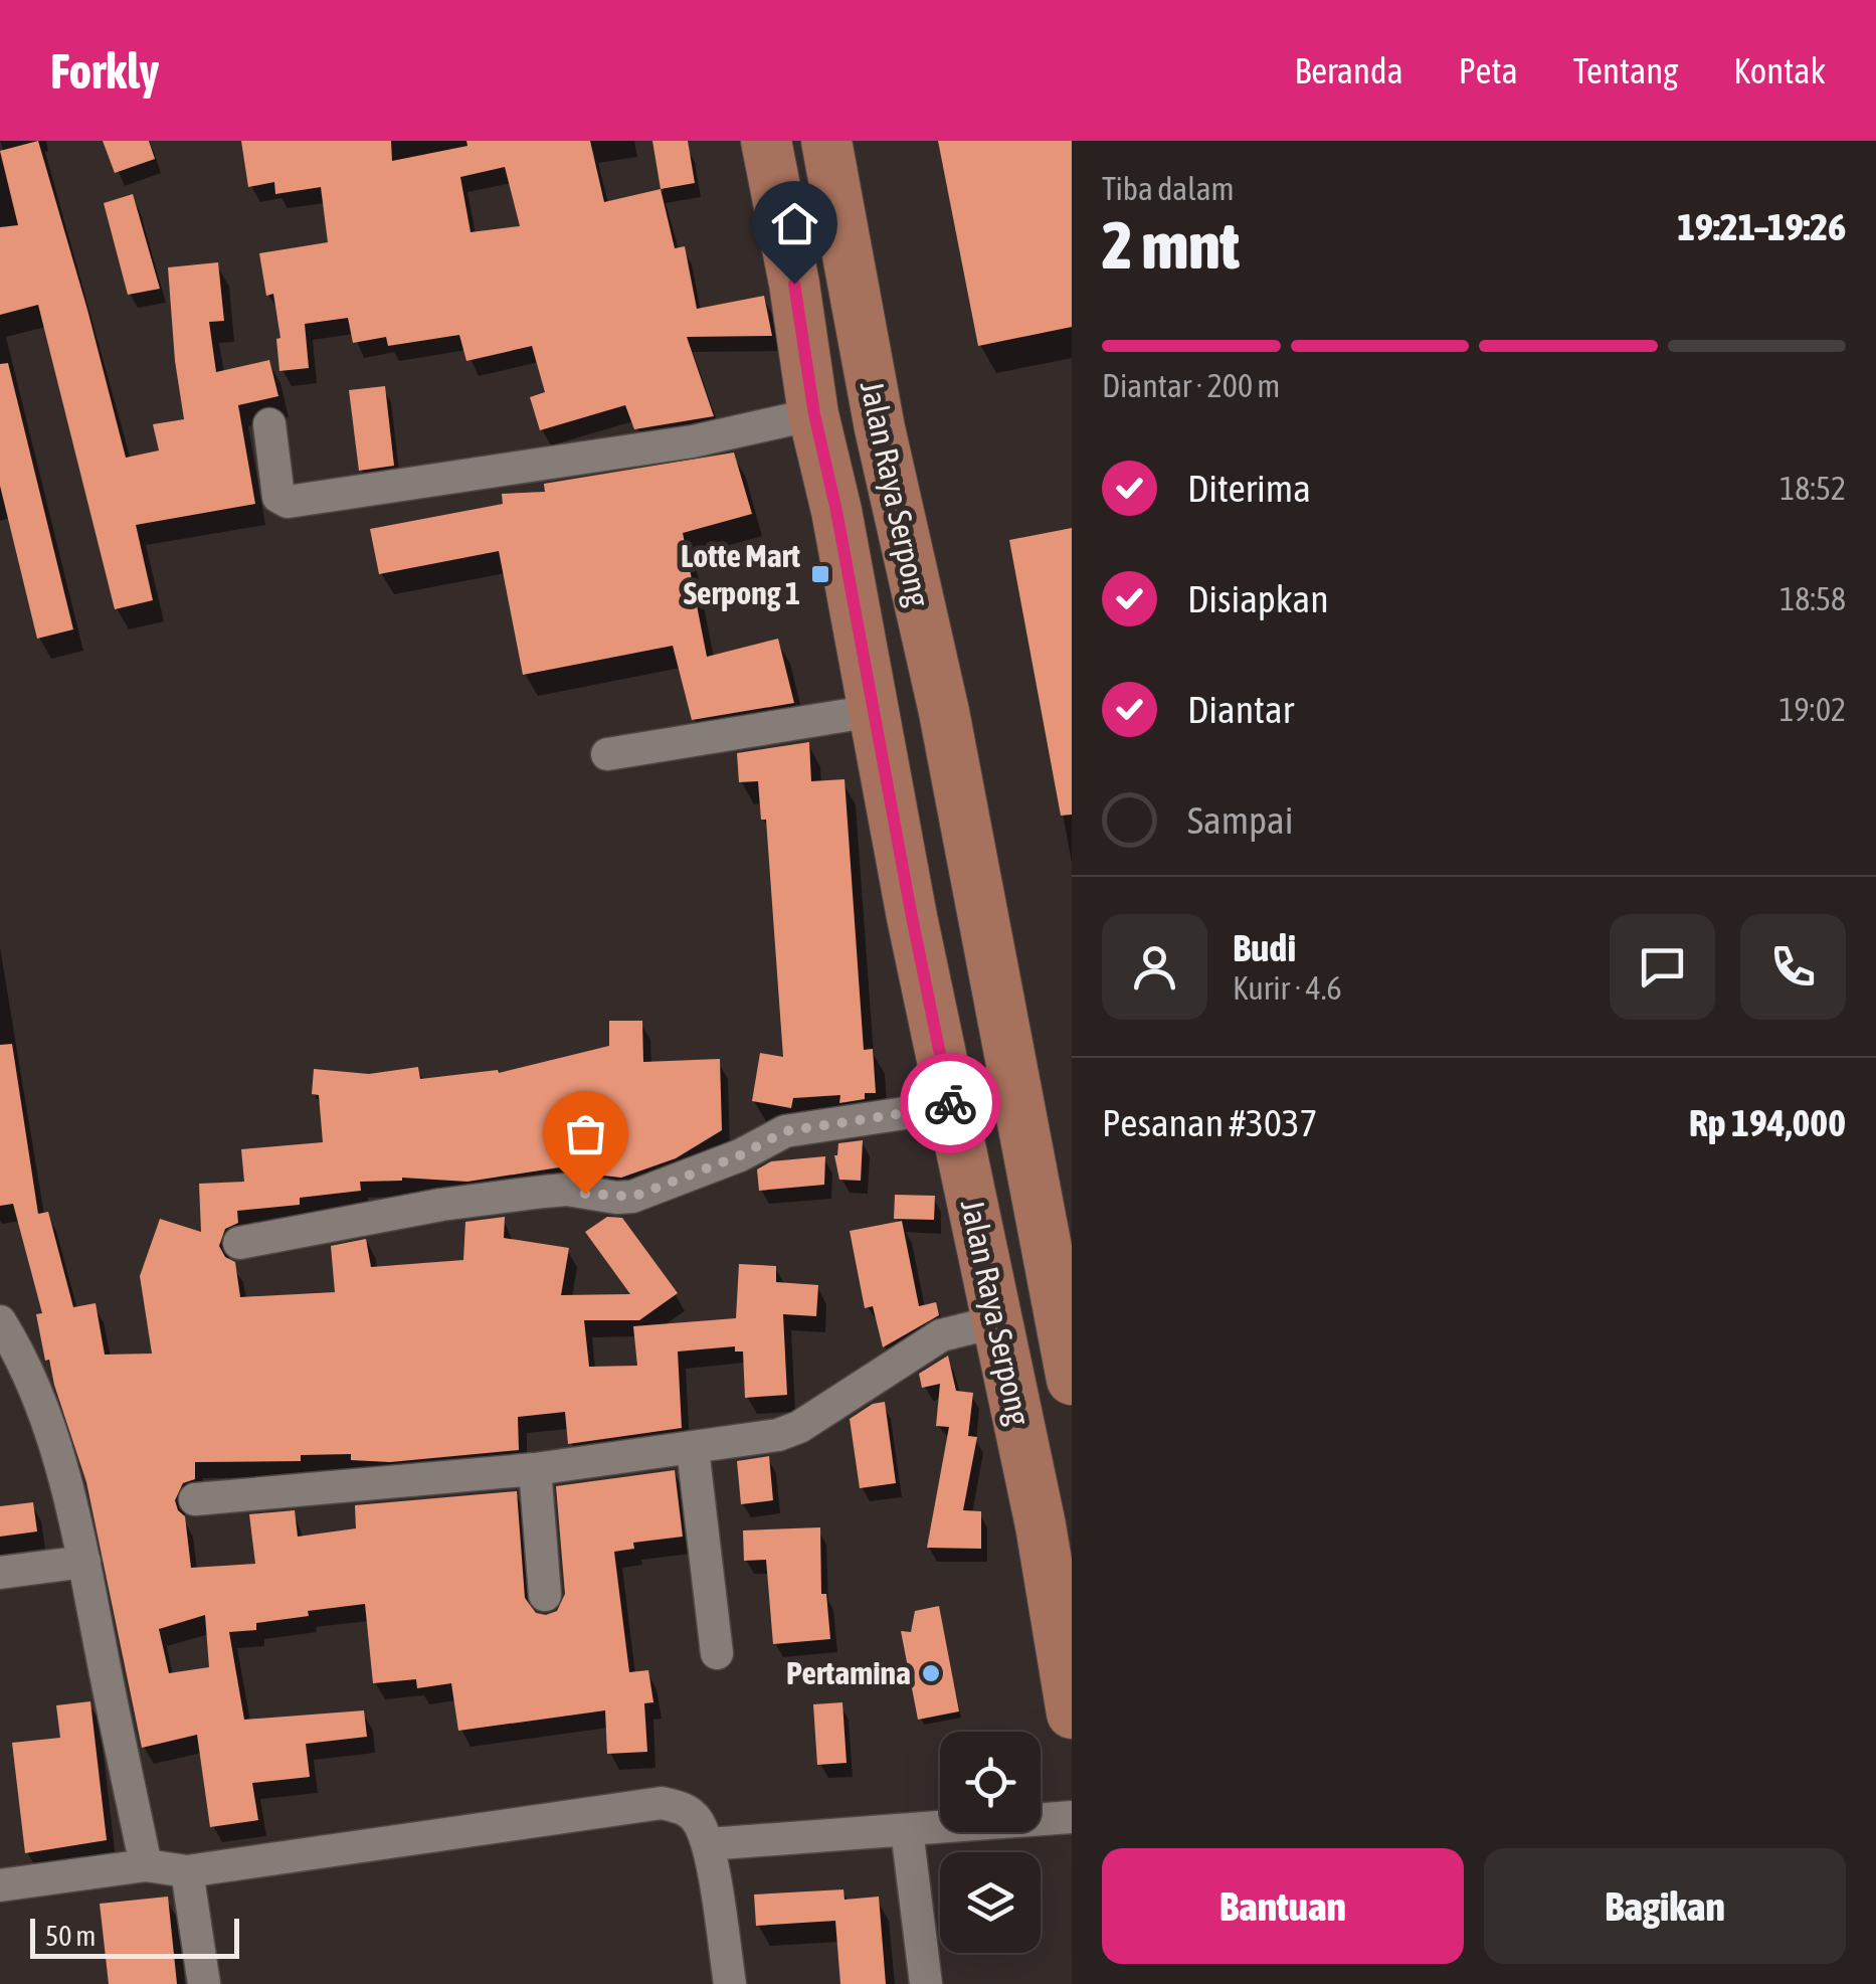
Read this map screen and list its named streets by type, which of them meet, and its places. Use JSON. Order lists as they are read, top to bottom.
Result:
{
  "streets": {
    "main road": ["Jalan Raya Serpong"]
  },
  "places": {
    "transit": ["Lotte Mart Serpong 1"],
    "other": ["Pertamina"]
  },
  "scale_bar": "50 m",
  "page": {
    "header": "Forkly",
    "nav": [
      "Beranda",
      "Peta",
      "Tentang",
      "Kontak"
    ],
    "heading": ["2 mnt", "Tiba dalam", "19:21–19:26"],
    "panel": [
      "Budi",
      "Kurir · 4.6",
      "Pesanan #3037",
      "Rp 194,000"
    ],
    "bar": "Diantar · 200 m",
    "list": [
      ["Diterima", "18:52"],
      ["Disiapkan", "18:58"],
      ["Diantar", "19:02"],
      "Sampai"
    ],
    "buttons": ["Bantuan", "Bagikan"],
    "scale": "50 m"
  }
}
